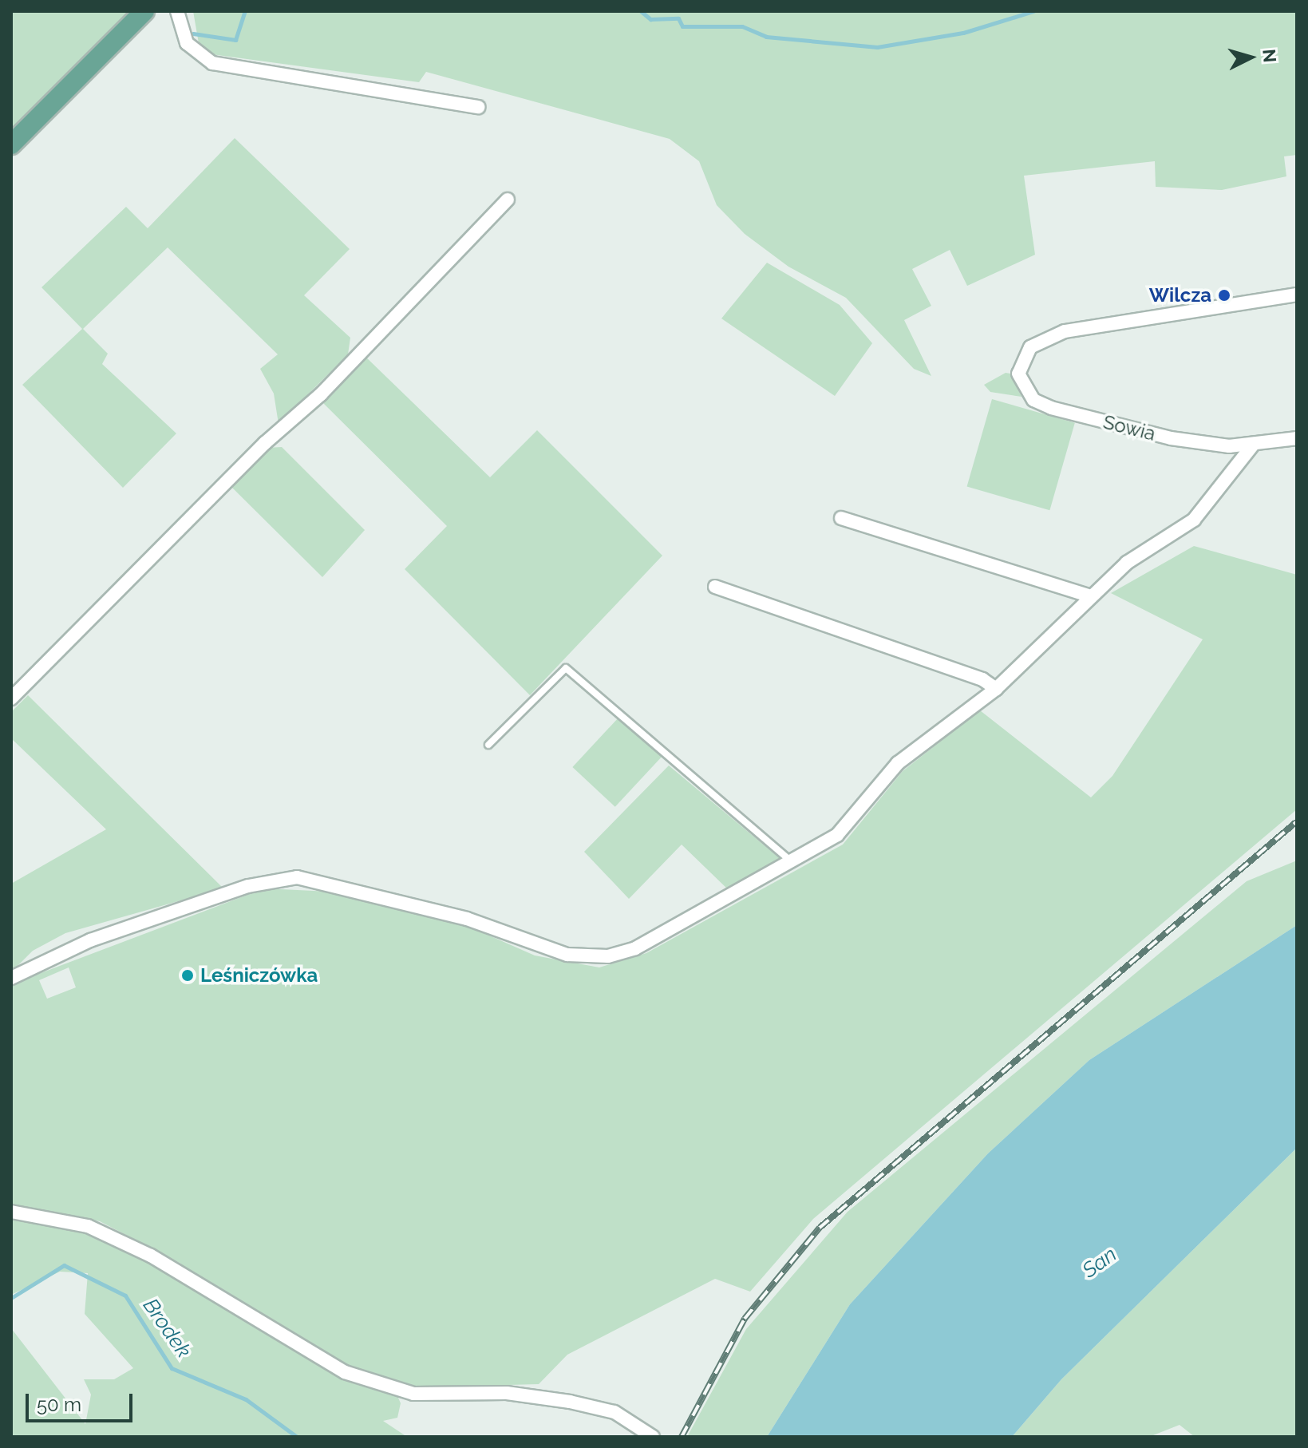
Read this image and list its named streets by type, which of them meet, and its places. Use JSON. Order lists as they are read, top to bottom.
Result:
{
  "streets": {
    "street": ["Sowia"]
  },
  "water": ["San", "Brodek"],
  "places": ["Wilcza", "Leśniczówka"],
  "scale_bar": "50 m",
  "north": "right"
}
